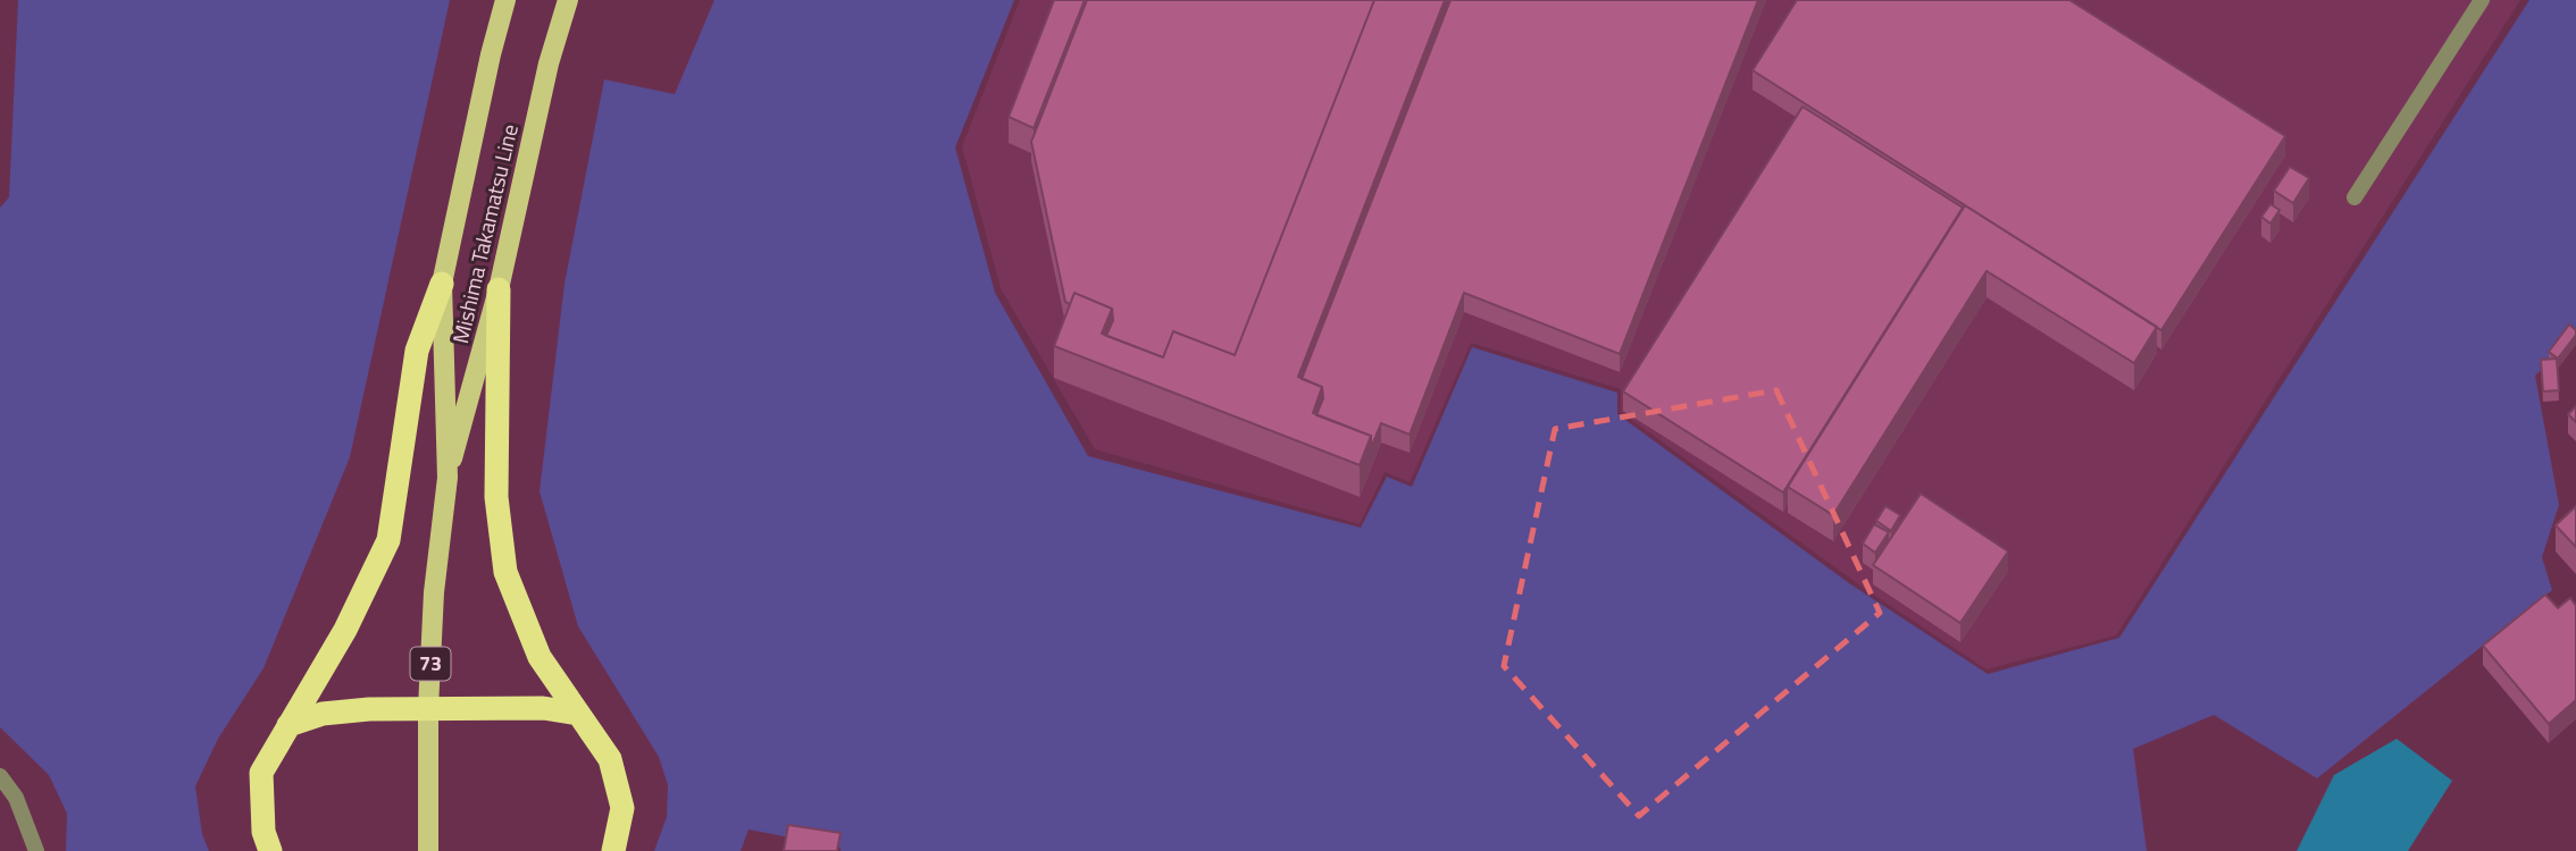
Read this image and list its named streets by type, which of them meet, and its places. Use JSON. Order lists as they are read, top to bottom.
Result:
{
  "streets": {
    "main road": ["Mishima Takamatsu Line", "73"]
  }
}
